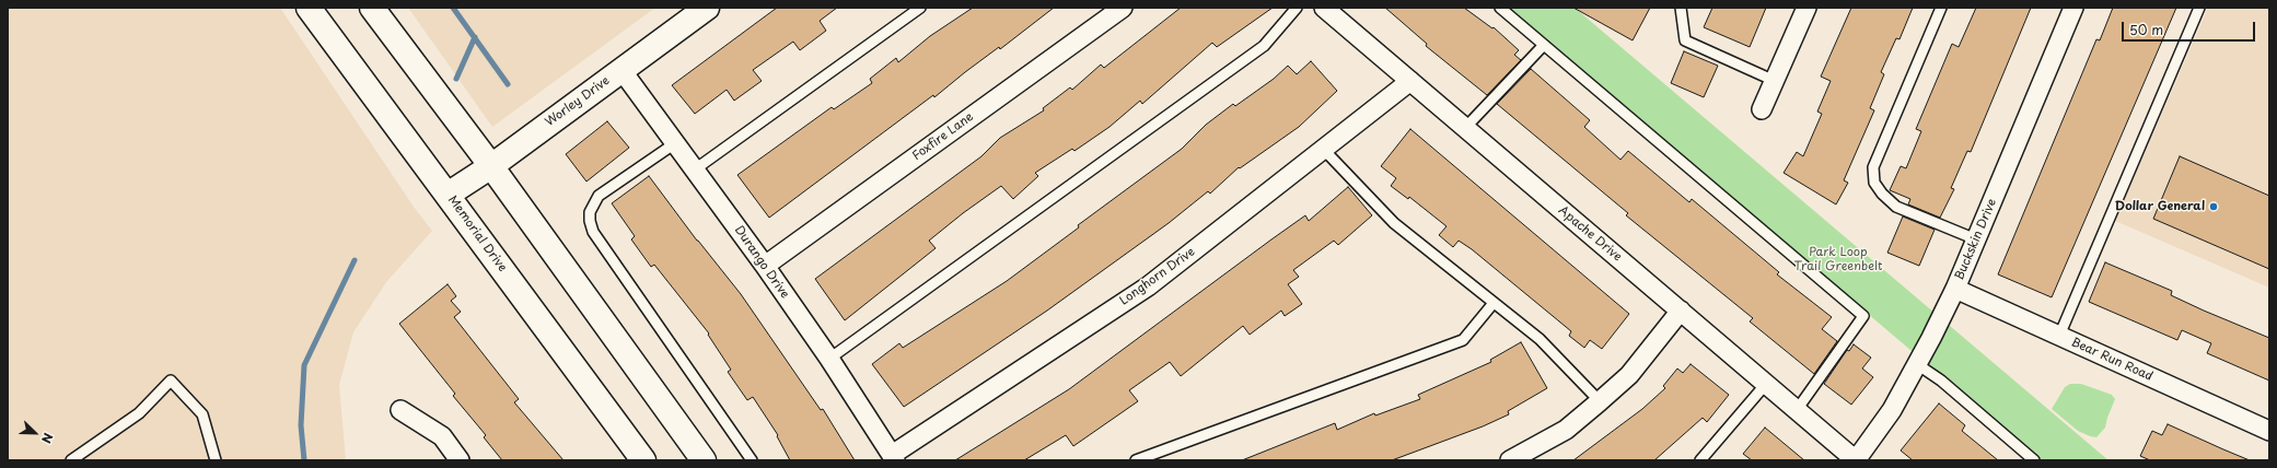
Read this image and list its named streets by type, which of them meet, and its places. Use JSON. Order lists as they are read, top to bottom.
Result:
{
  "streets": {
    "street": [
      "Worley Drive",
      "Foxfire Lane",
      "Memorial Drive",
      "Apache Drive",
      "Buckskin Drive",
      "Durango Drive",
      "Longhorn Drive",
      "Bear Run Road"
    ]
  },
  "crossings": [
    ["Worley Drive", "Memorial Drive"],
    ["Worley Drive", "Durango Drive"],
    ["Foxfire Lane", "Durango Drive"],
    ["Apache Drive", "Buckskin Drive"],
    ["Apache Drive", "Longhorn Drive"],
    ["Buckskin Drive", "Bear Run Road"],
    ["Durango Drive", "Longhorn Drive"]
  ],
  "parks": ["Park Loop Trail Greenbelt"],
  "places": ["Dollar General"],
  "scale_bar": "50 m",
  "north": "bottom right"
}
